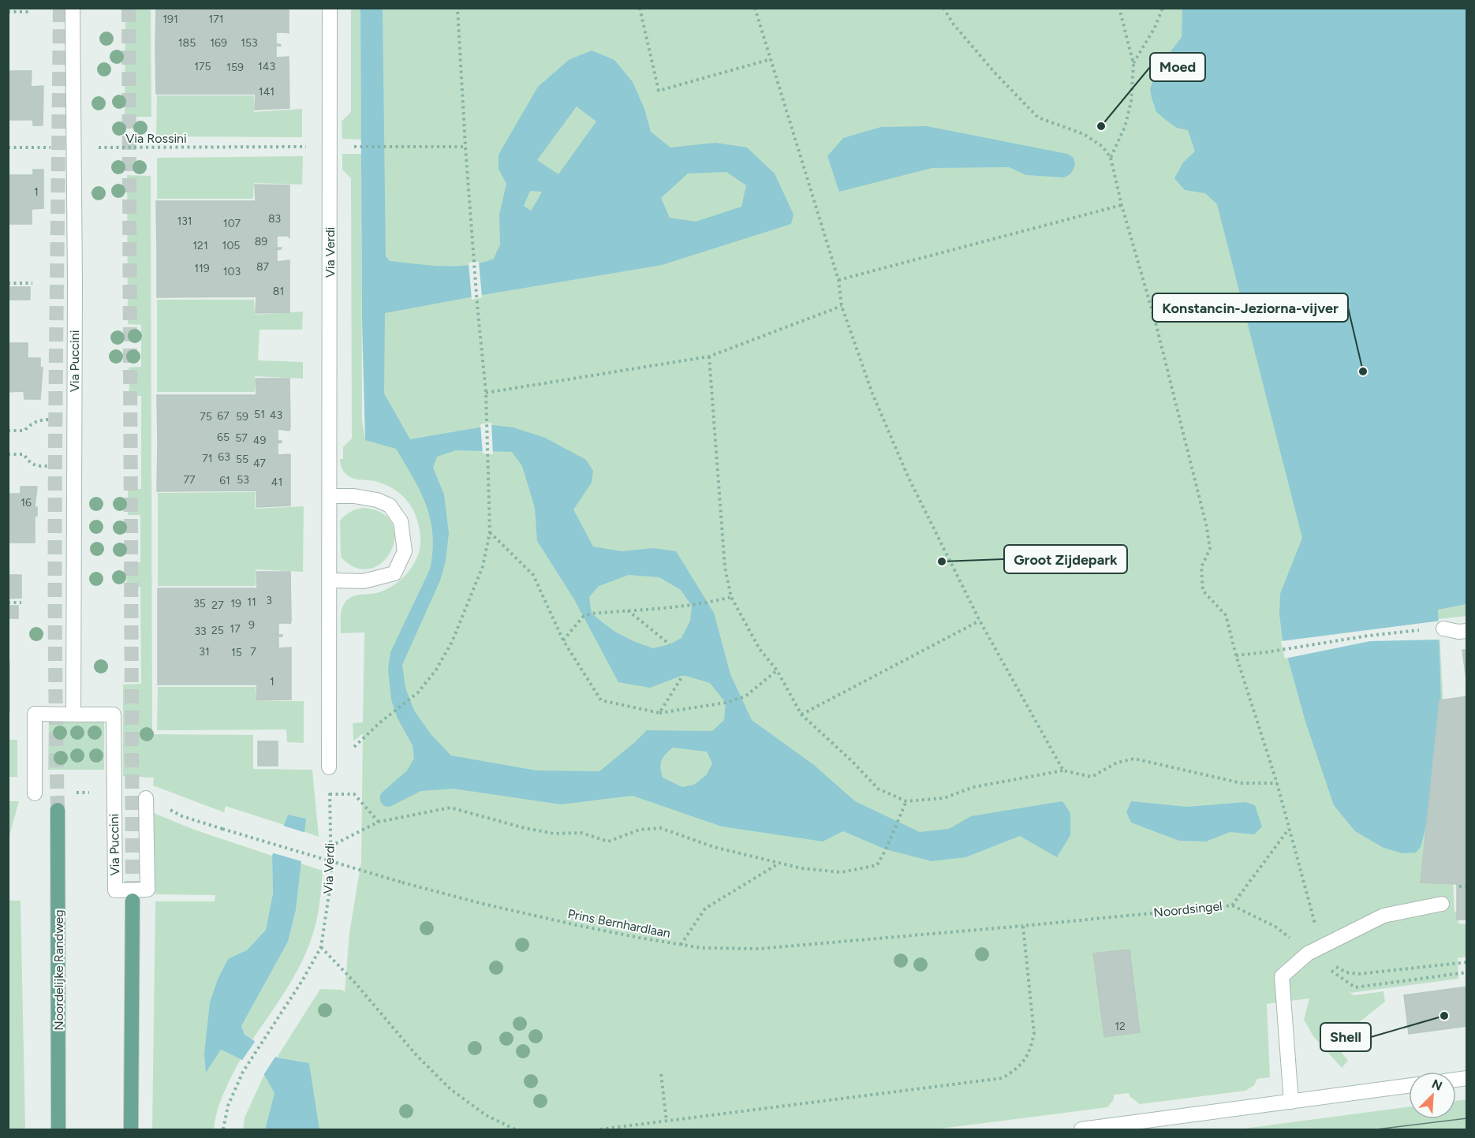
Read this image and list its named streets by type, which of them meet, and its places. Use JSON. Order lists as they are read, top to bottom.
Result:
{
  "streets": {
    "main road": ["Noordelijke Randweg"],
    "street": ["Via Verdi", "Via Puccini"],
    "path": ["Via Rossini", "Noordsingel", "Prins Bernhardlaan"]
  },
  "crossings": [
    ["Via Rossini", "Via Puccini"],
    ["Noordsingel", "Prins Bernhardlaan"]
  ],
  "places": [
    "Moed",
    "Konstancin-Jeziorna-vijver",
    "Groot Zijdepark",
    "Shell"
  ],
  "house_numbers": [
    "191",
    "171",
    "185",
    "169",
    "153",
    "175",
    "143",
    "159",
    "141",
    "1",
    "83",
    "131",
    "107",
    "89",
    "121",
    "105",
    "87",
    "119",
    "103",
    "81",
    "51",
    "43",
    "67",
    "75",
    "59",
    "65",
    "57",
    "49",
    "63",
    "71",
    "55",
    "47",
    "77",
    "53",
    "61",
    "41",
    "16",
    "3",
    "11",
    "35",
    "19",
    "27",
    "9",
    "17",
    "25",
    "33",
    "31",
    "7",
    "15",
    "1",
    "12"
  ],
  "north": "top right"
}
